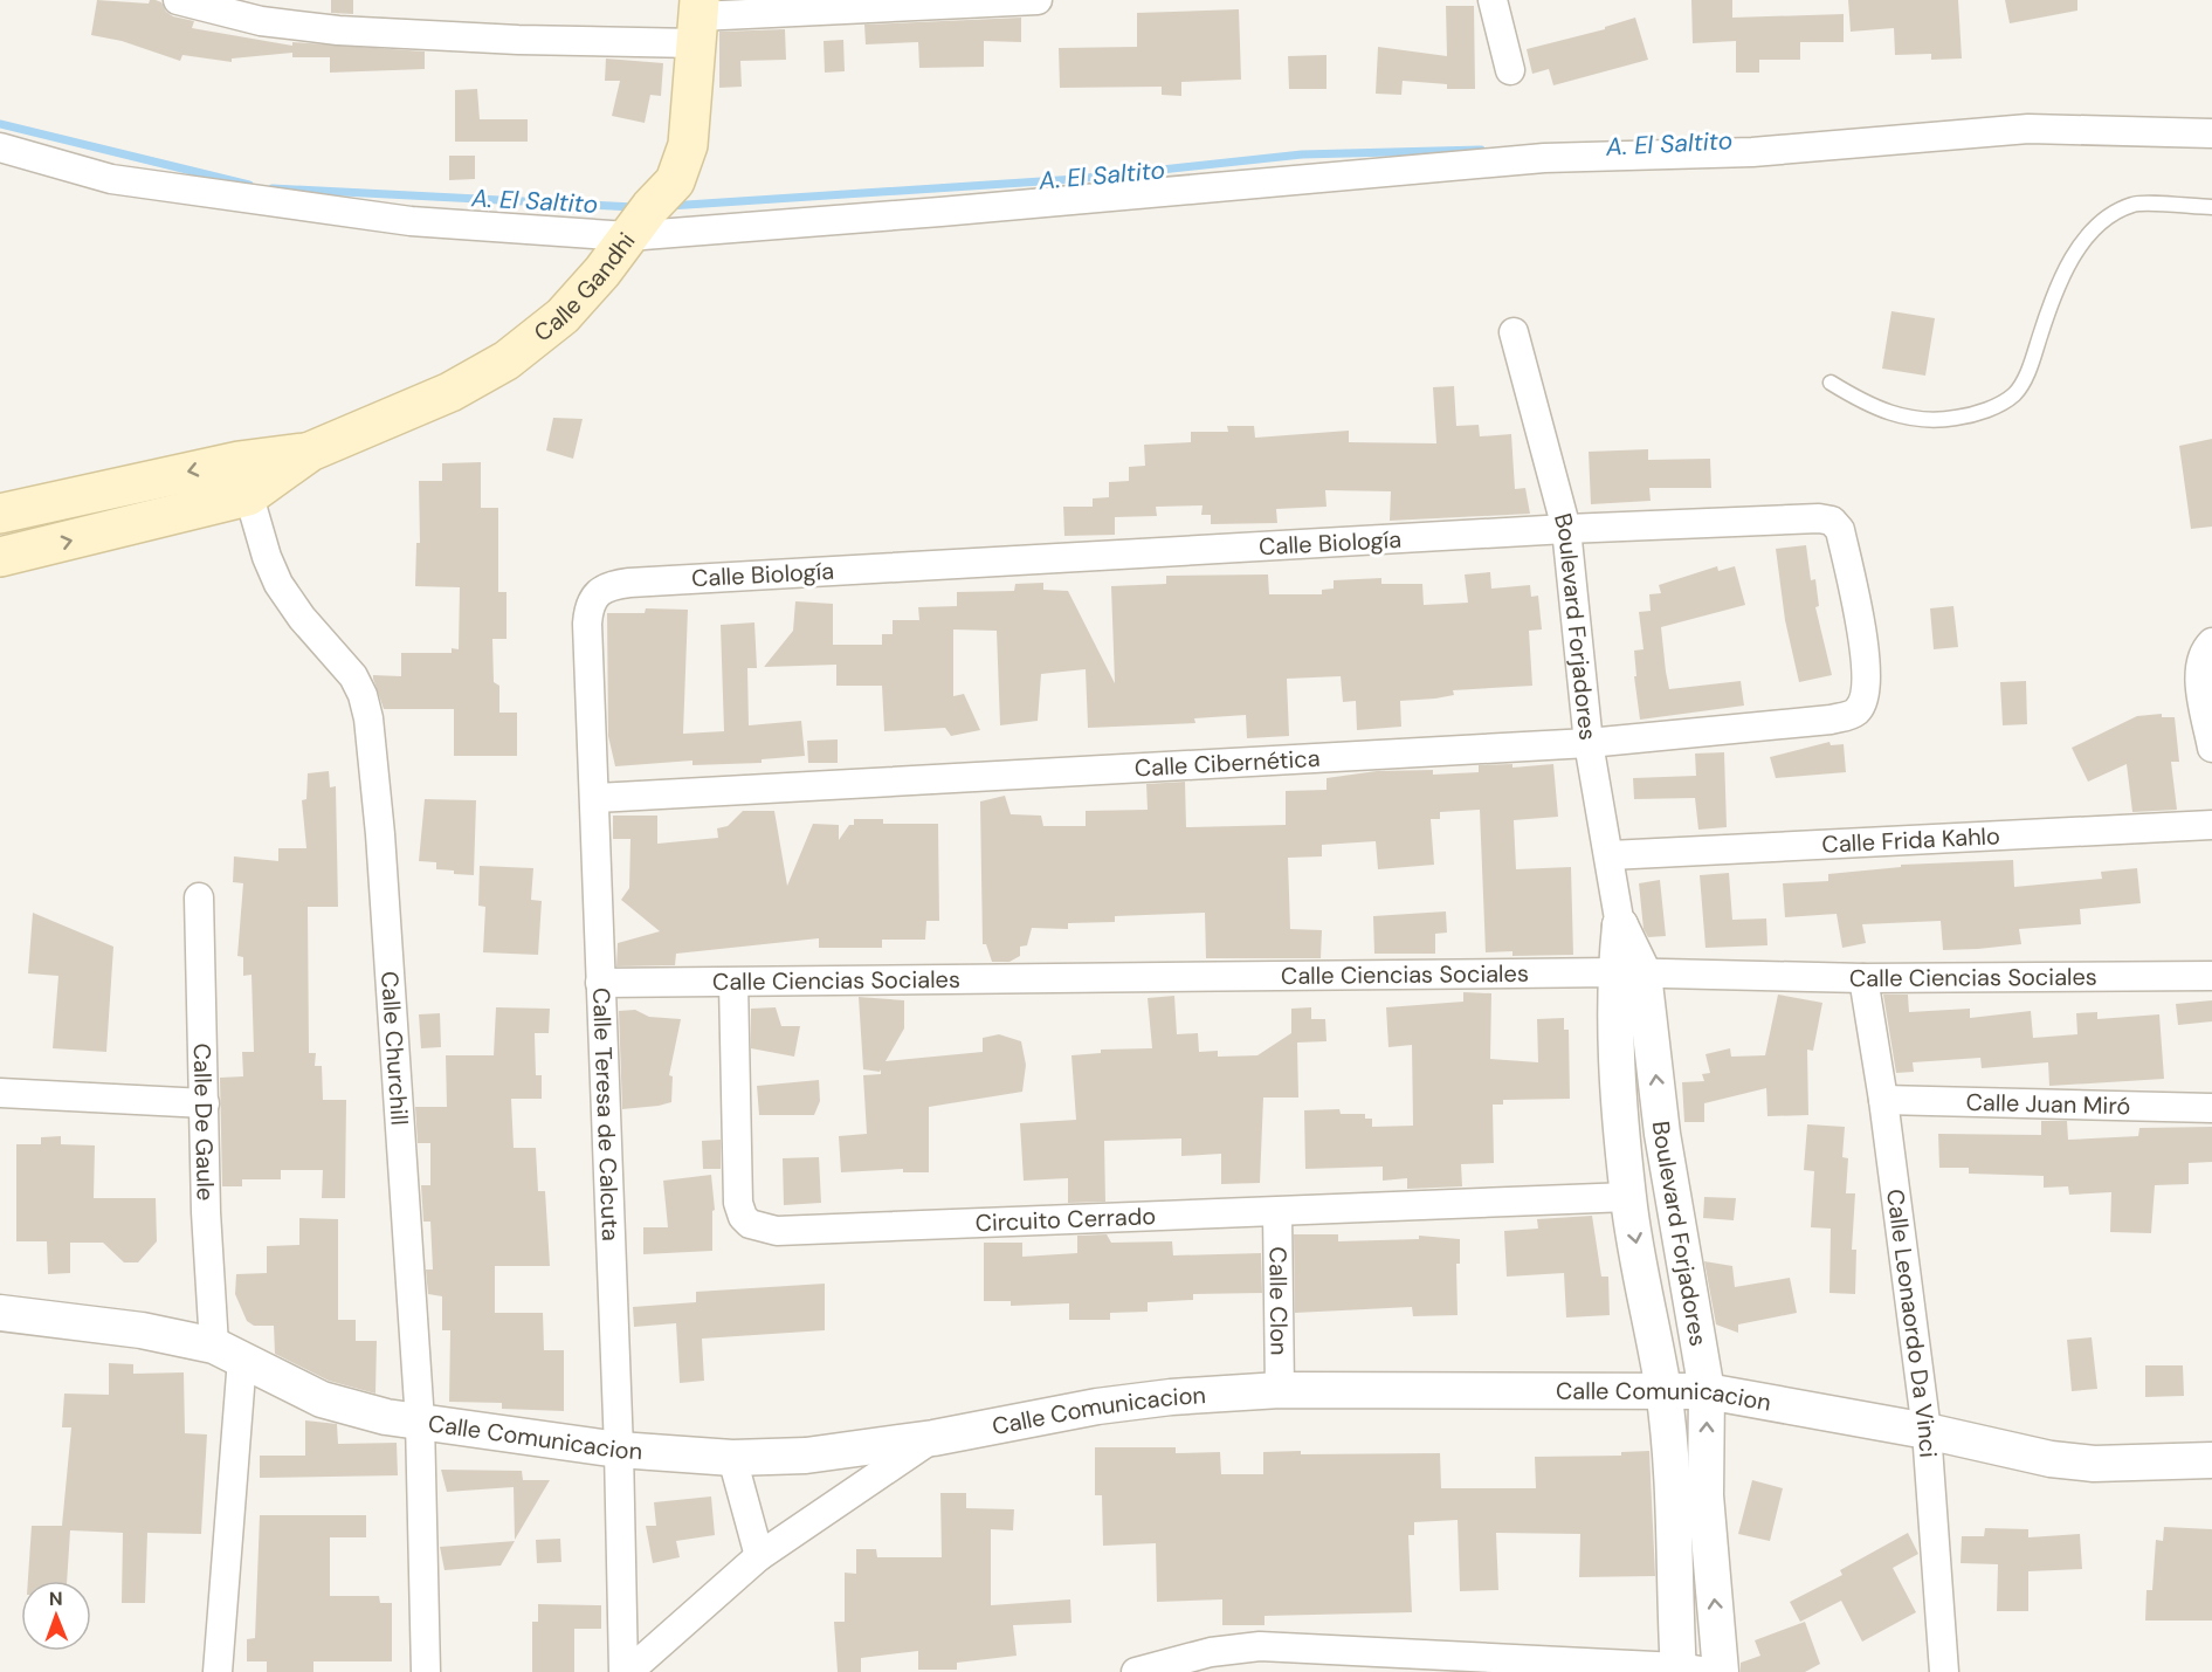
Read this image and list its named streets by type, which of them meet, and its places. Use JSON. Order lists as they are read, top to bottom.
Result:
{
  "streets": {
    "main road": ["Calle Gandhi"],
    "street": [
      "Calle Biología",
      "Boulevard Forjadores",
      "Calle Cibernética",
      "Calle Frida Kahlo",
      "Calle Ciencias Sociales",
      "Calle Churchill",
      "Calle Juan Miró",
      "Calle Teresa de Calcuta",
      "Calle De Gaule",
      "Circuito Cerrado",
      "Calle Clon",
      "Calle Leonaordo Da Vinci",
      "Calle Comunicacion"
    ]
  },
  "crossings": [
    ["Calle Gandhi", "Calle Churchill"],
    ["Calle Biología", "Boulevard Forjadores"],
    ["Calle Biología", "Calle Cibernética"],
    ["Calle Biología", "Calle Teresa de Calcuta"],
    ["Boulevard Forjadores", "Calle Cibernética"],
    ["Boulevard Forjadores", "Calle Frida Kahlo"],
    ["Boulevard Forjadores", "Calle Ciencias Sociales"],
    ["Boulevard Forjadores", "Circuito Cerrado"],
    ["Boulevard Forjadores", "Calle Comunicacion"],
    ["Calle Cibernética", "Calle Teresa de Calcuta"],
    ["Calle Ciencias Sociales", "Calle Teresa de Calcuta"],
    ["Calle Ciencias Sociales", "Circuito Cerrado"],
    ["Calle Ciencias Sociales", "Calle Leonaordo Da Vinci"],
    ["Calle Churchill", "Calle Comunicacion"],
    ["Calle Juan Miró", "Calle Leonaordo Da Vinci"],
    ["Calle Teresa de Calcuta", "Calle Comunicacion"],
    ["Calle De Gaule", "Calle Comunicacion"],
    ["Circuito Cerrado", "Calle Clon"],
    ["Calle Clon", "Calle Comunicacion"],
    ["Calle Leonaordo Da Vinci", "Calle Comunicacion"]
  ],
  "water": ["A. El Saltito"],
  "north": "top"
}
